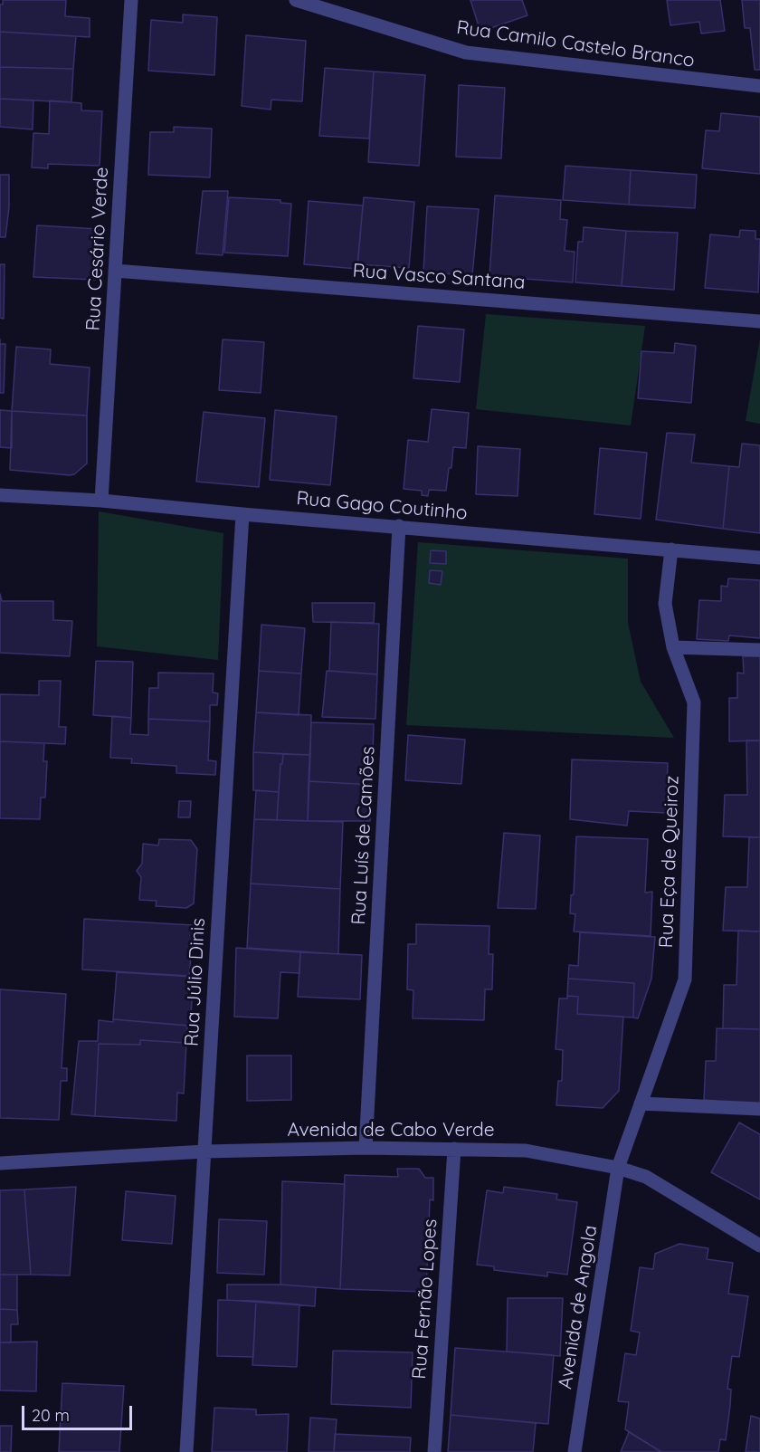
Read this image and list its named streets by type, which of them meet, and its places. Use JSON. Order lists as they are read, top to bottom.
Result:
{
  "streets": {
    "street": [
      "Rua Camilo Castelo Branco",
      "Rua Cesário Verde",
      "Rua Vasco Santana",
      "Rua Gago Coutinho",
      "Rua Luís de Camões",
      "Rua Eça de Queiroz",
      "Rua Júlio Dinis",
      "Avenida de Cabo Verde",
      "Rua Fernão Lopes",
      "Avenida de Angola"
    ]
  },
  "crossings": [
    ["Rua Cesário Verde", "Rua Vasco Santana"],
    ["Rua Cesário Verde", "Rua Gago Coutinho"],
    ["Rua Gago Coutinho", "Rua Luís de Camões"],
    ["Rua Gago Coutinho", "Rua Eça de Queiroz"],
    ["Rua Gago Coutinho", "Rua Júlio Dinis"],
    ["Rua Luís de Camões", "Avenida de Cabo Verde"],
    ["Rua Eça de Queiroz", "Avenida de Cabo Verde"],
    ["Rua Eça de Queiroz", "Avenida de Angola"],
    ["Rua Júlio Dinis", "Avenida de Cabo Verde"],
    ["Avenida de Cabo Verde", "Rua Fernão Lopes"],
    ["Avenida de Cabo Verde", "Avenida de Angola"]
  ],
  "scale_bar": "20 m"
}
